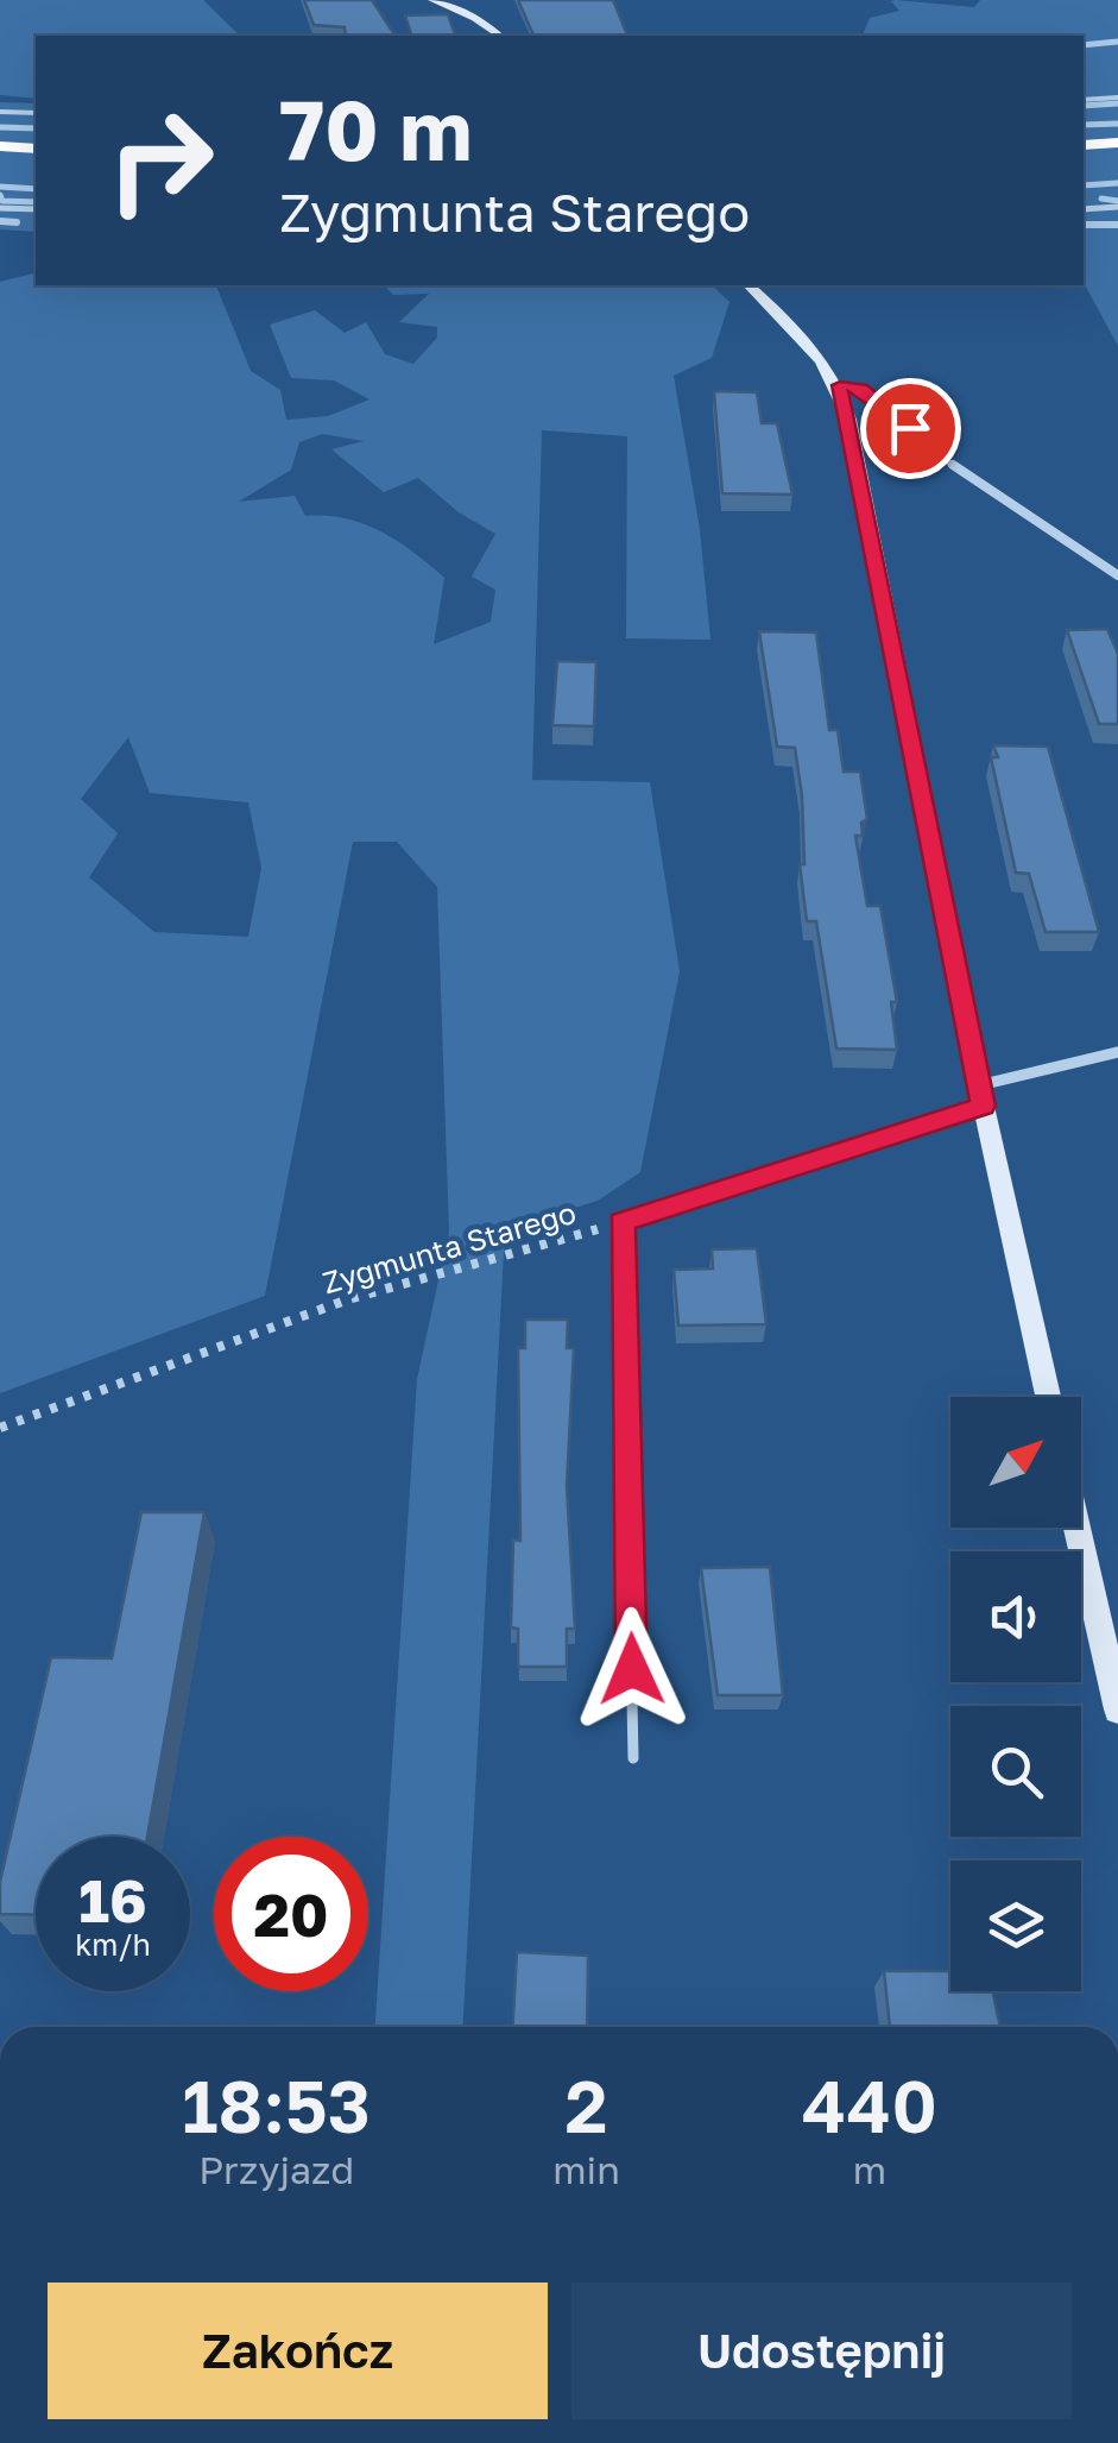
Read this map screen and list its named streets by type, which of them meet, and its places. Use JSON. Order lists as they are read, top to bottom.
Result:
{
  "streets": {
    "street": ["Zygmunta Starego"]
  },
  "north": "top right",
  "page": {
    "turn": ["70 m", "Zygmunta Starego"],
    "speed": "16 km/h",
    "limit": "20",
    "eta": [
      "18:53",
      "Przyjazd",
      "2",
      "min",
      "440",
      "m"
    ],
    "buttons": ["Zakończ", "Udostępnij"]
  }
}
